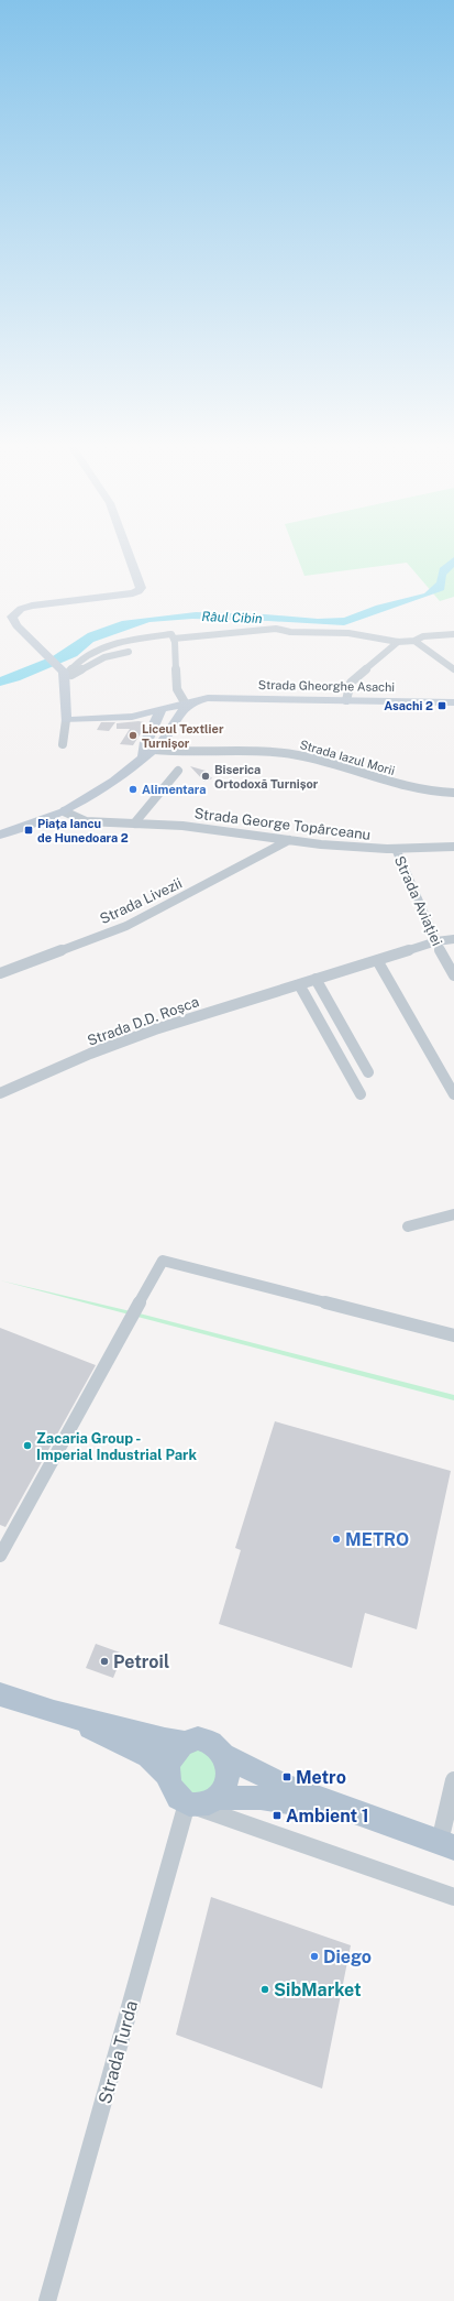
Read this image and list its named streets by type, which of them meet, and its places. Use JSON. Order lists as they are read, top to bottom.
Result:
{
  "streets": {
    "street": [
      "Strada Gheorghe Asachi",
      "Strada Iazul Morii",
      "Strada George Topârceanu",
      "Strada Livezii",
      "Strada Aviației",
      "Strada D.D. Roșca",
      "Strada Turda"
    ]
  },
  "crossings": [
    ["Strada George Topârceanu", "Strada Livezii"],
    ["Strada George Topârceanu", "Strada Aviației"],
    ["Strada Aviației", "Strada D.D. Roșca"]
  ],
  "water": ["Râul Cibin"],
  "places": {
    "transit": [
      "Asachi 2",
      "Piața Iancu de Hunedoara 2",
      "Metro",
      "Ambient 1"
    ],
    "other": [
      "Liceul Textlier Turnișor",
      "Biserica Ortodoxă Turnișor",
      "Alimentara",
      "Zacaria Group - Imperial Industrial Park",
      "METRO",
      "Petroil",
      "Diego",
      "SibMarket"
    ]
  }
}
